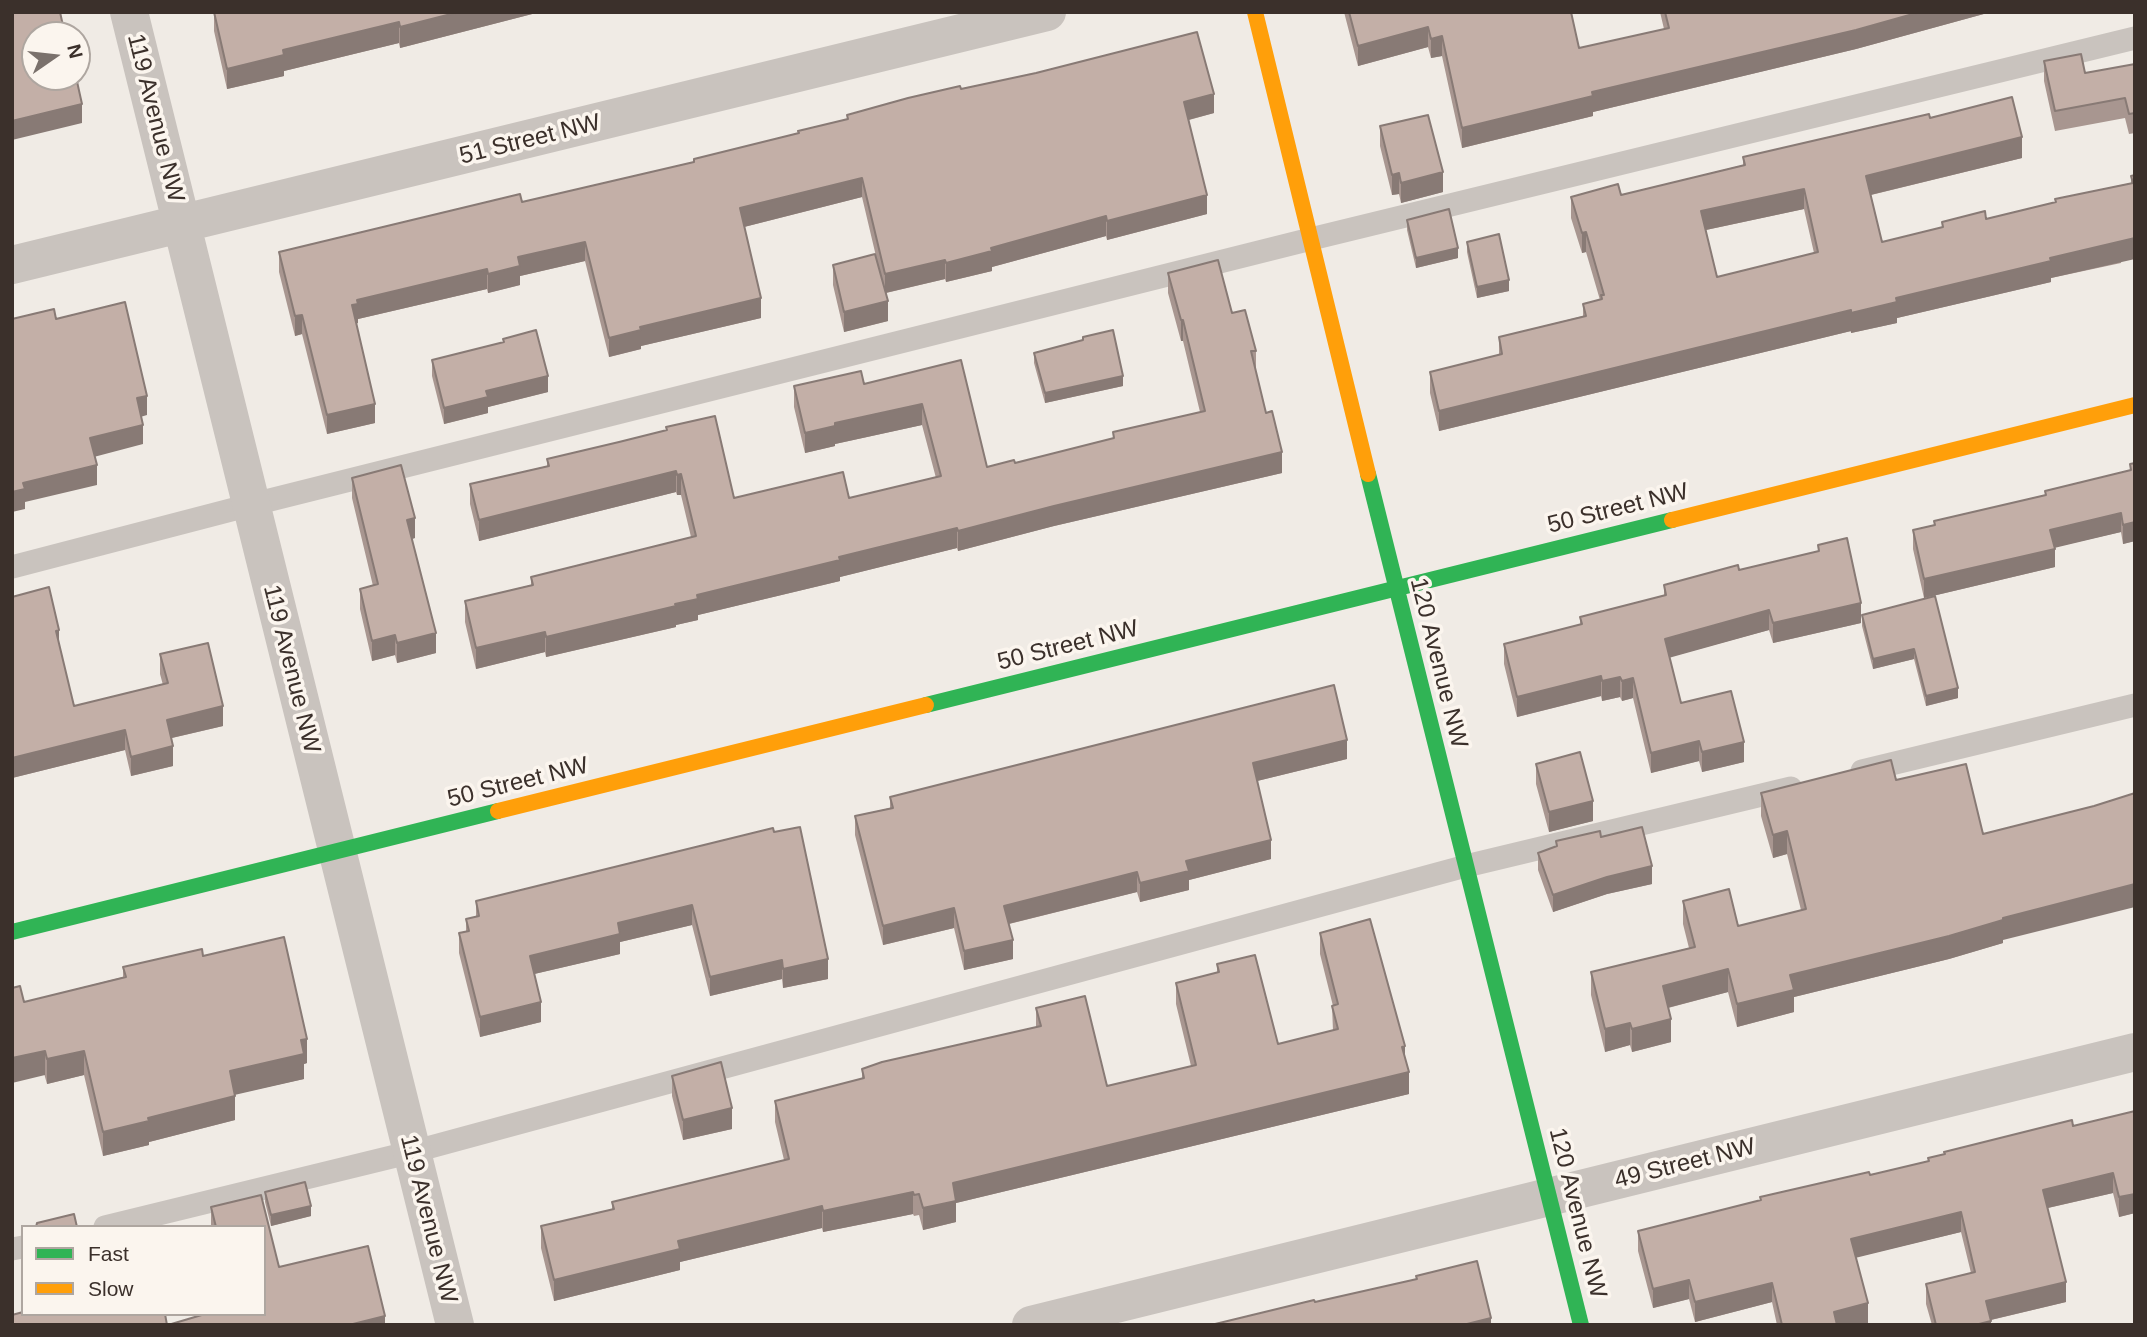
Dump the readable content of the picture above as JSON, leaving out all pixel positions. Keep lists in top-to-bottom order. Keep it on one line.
{"streets":{"main road":["50 Street NW","120 Avenue NW"],"street":["119 Avenue NW","51 Street NW","49 Street NW"]},"crossings":[["119 Avenue NW","51 Street NW"],["119 Avenue NW","50 Street NW"],["50 Street NW","120 Avenue NW"],["120 Avenue NW","49 Street NW"]],"legend":["Fast","Slow"],"north":"right"}
